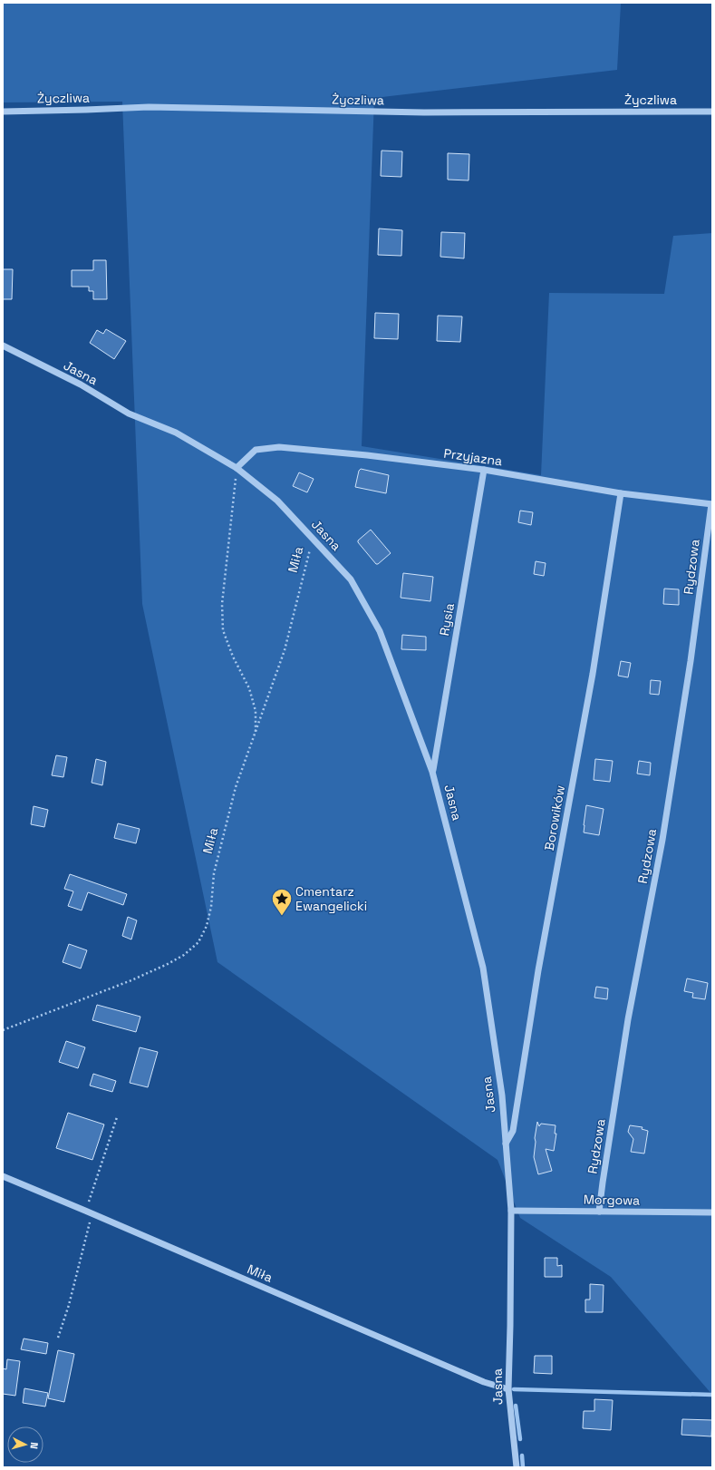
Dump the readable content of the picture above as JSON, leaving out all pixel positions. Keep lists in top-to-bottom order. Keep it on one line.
{"streets":{"street":["Życzliwa","Jasna","Przyjazna","Miła","Rydzowa","Rysia","Borowików","Morgowa"]},"crossings":[["Jasna","Przyjazna"],["Jasna","Miła"],["Jasna","Rysia"],["Jasna","Borowików"],["Jasna","Morgowa"],["Przyjazna","Rydzowa"],["Przyjazna","Rysia"],["Przyjazna","Borowików"],["Rydzowa","Morgowa"]],"places":{"place":["Cmentarz Ewangelicki"]},"north":"right"}
